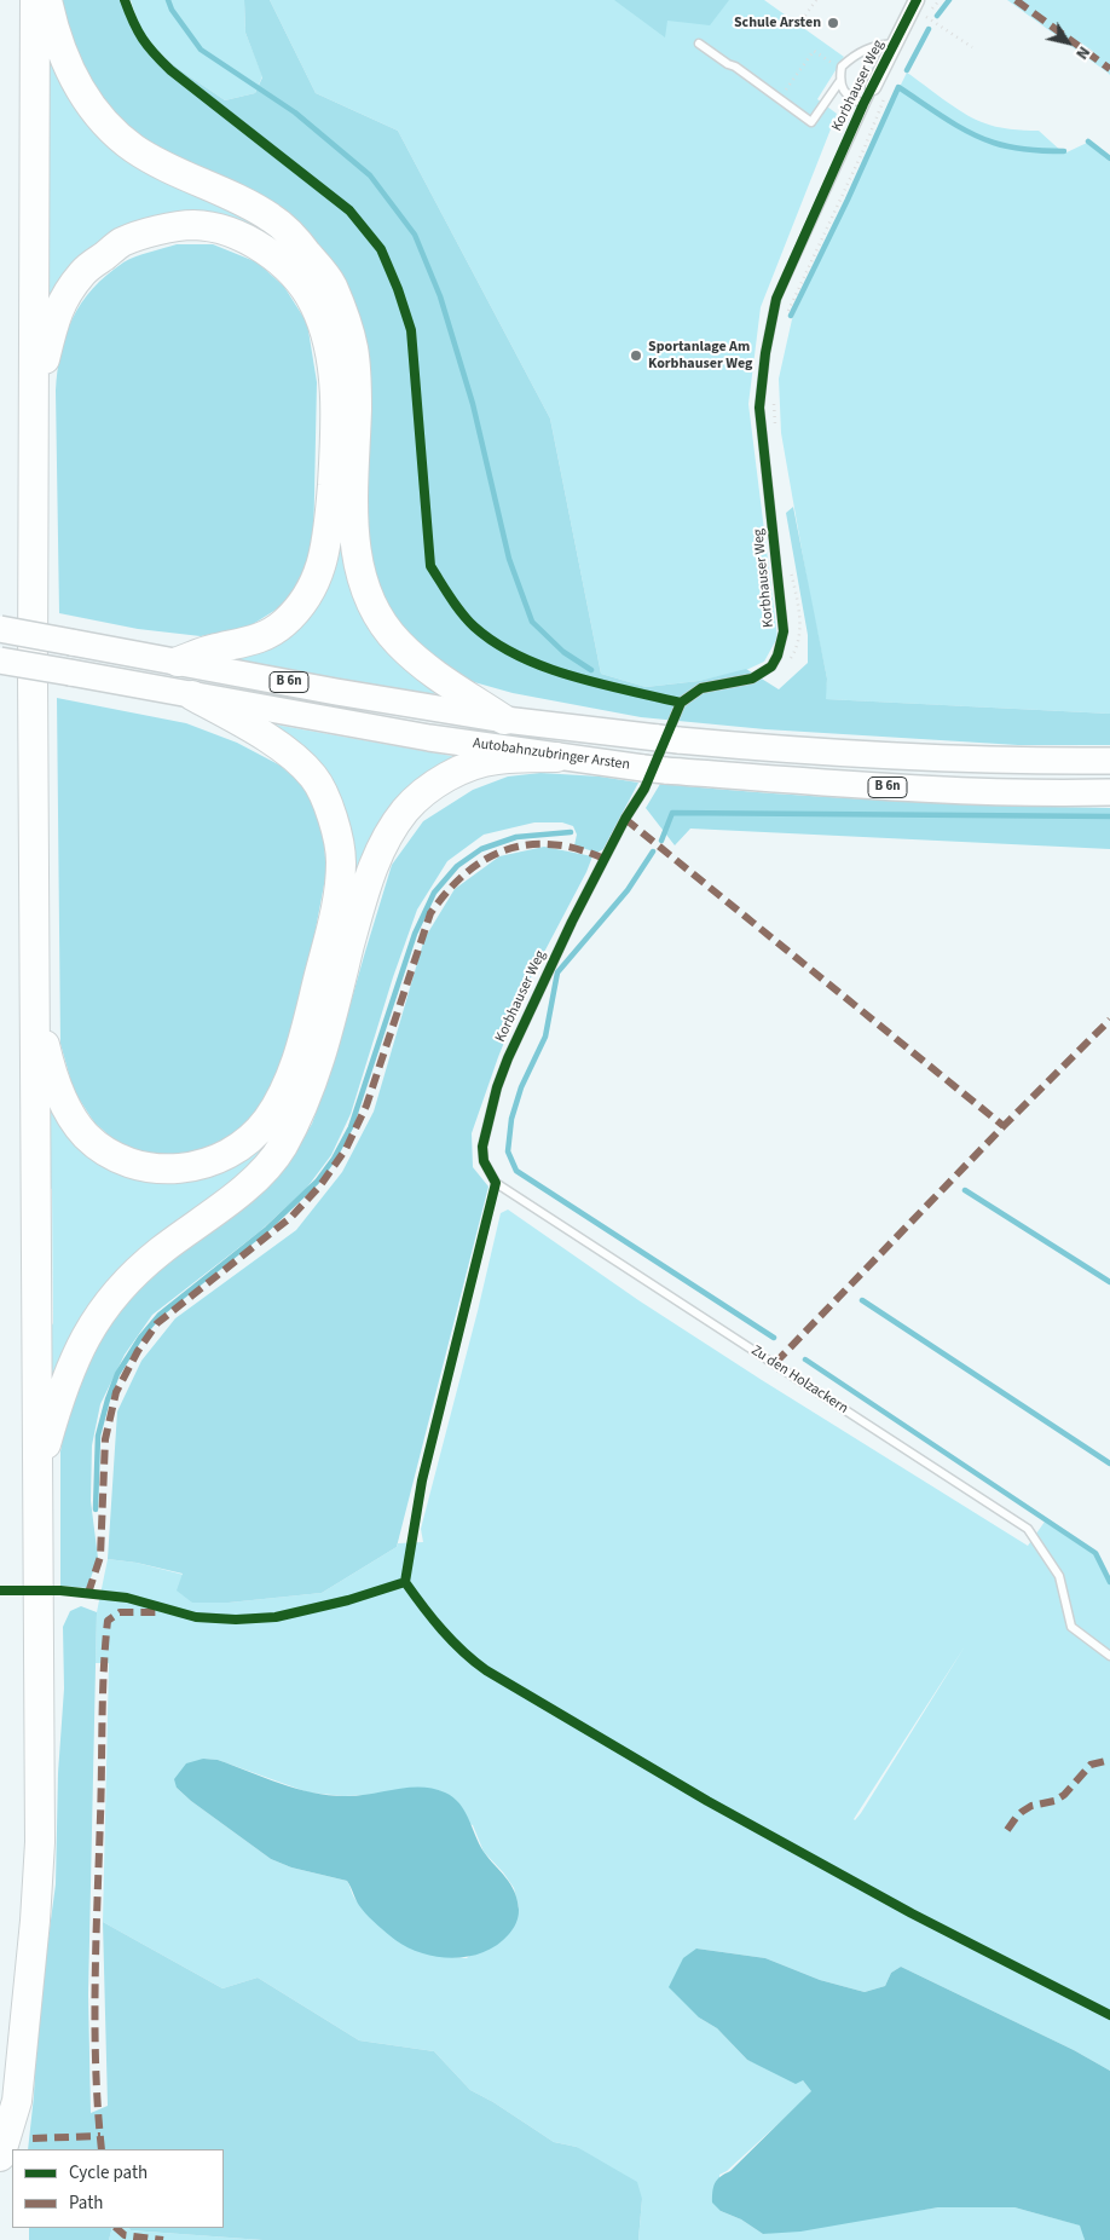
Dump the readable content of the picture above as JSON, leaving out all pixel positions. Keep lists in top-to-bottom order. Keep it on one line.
{"streets":{"highway":["B 6n","Autobahnzubringer Arsten"],"street":["Korbhauser Weg"],"lane":["Zu den Holzackern"]},"crossings":[["Korbhauser Weg","Zu den Holzackern"]],"places":["Schule Arsten","Sportanlage Am Korbhauser Weg"],"legend":["Cycle path","Path"],"north":"bottom right"}
